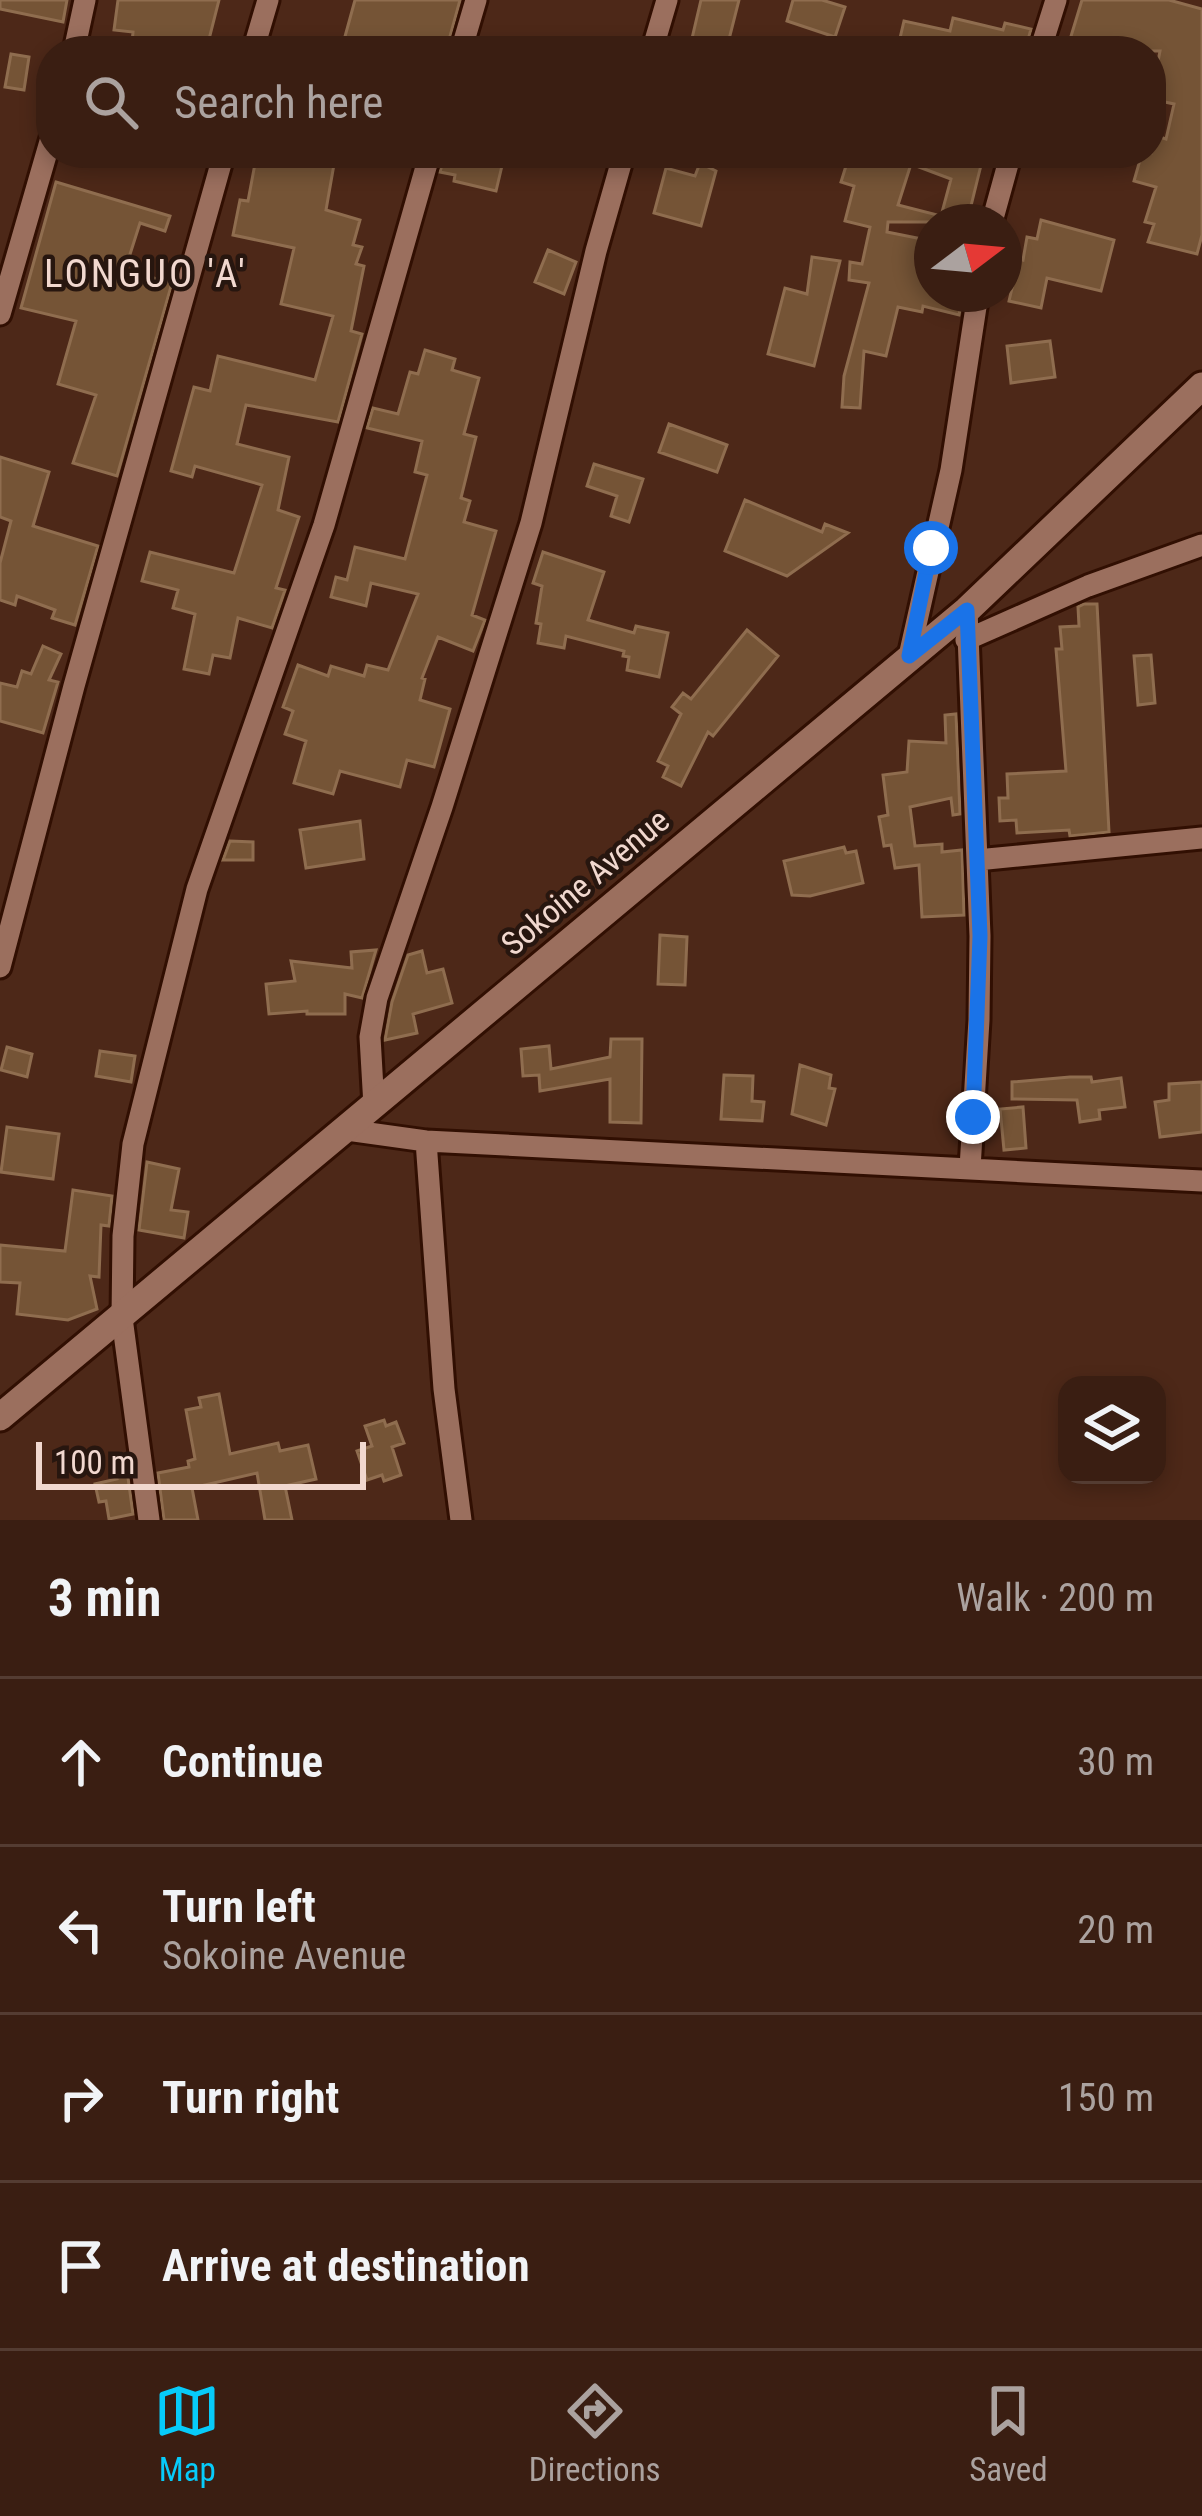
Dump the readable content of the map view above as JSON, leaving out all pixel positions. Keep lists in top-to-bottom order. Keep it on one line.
{"streets":{"street":["Sokoine Avenue"]},"districts":["LONGUO 'A'"],"scale_bar":"100 m","north":"right","page":{"search":"Search here","scale":"100 m","heading":["3 min","Walk · 200 m"],"list":[["Continue","30 m"],["Turn left","Sokoine Avenue","20 m"],["Turn right","150 m"],"Arrive at destination"],"nav":["Map","Directions","Saved"]}}
